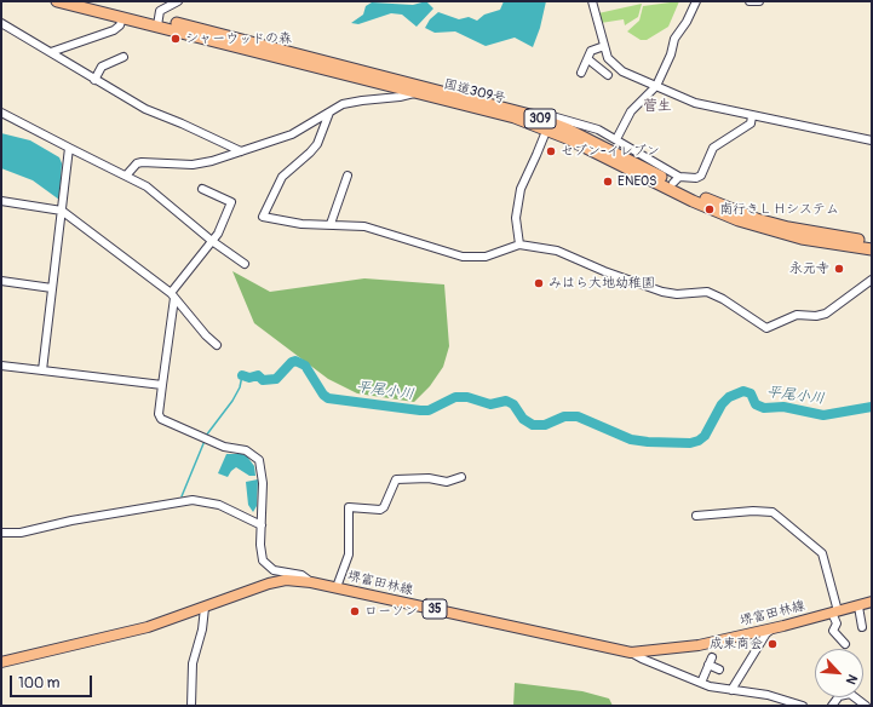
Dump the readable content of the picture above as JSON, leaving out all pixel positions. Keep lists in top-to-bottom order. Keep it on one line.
{"streets":{"highway":["国道309号","309"],"main road":["堺富田林線","35"]},"districts":["菅生"],"water":["平尾小川"],"places":["シャーウッドの森","セブン-イレブン","ENEOS","南行きＬＨシステム","永元寺","みはら大地幼稚園","ローソン","成東商会"],"scale_bar":"100 m","north":"bottom right"}
